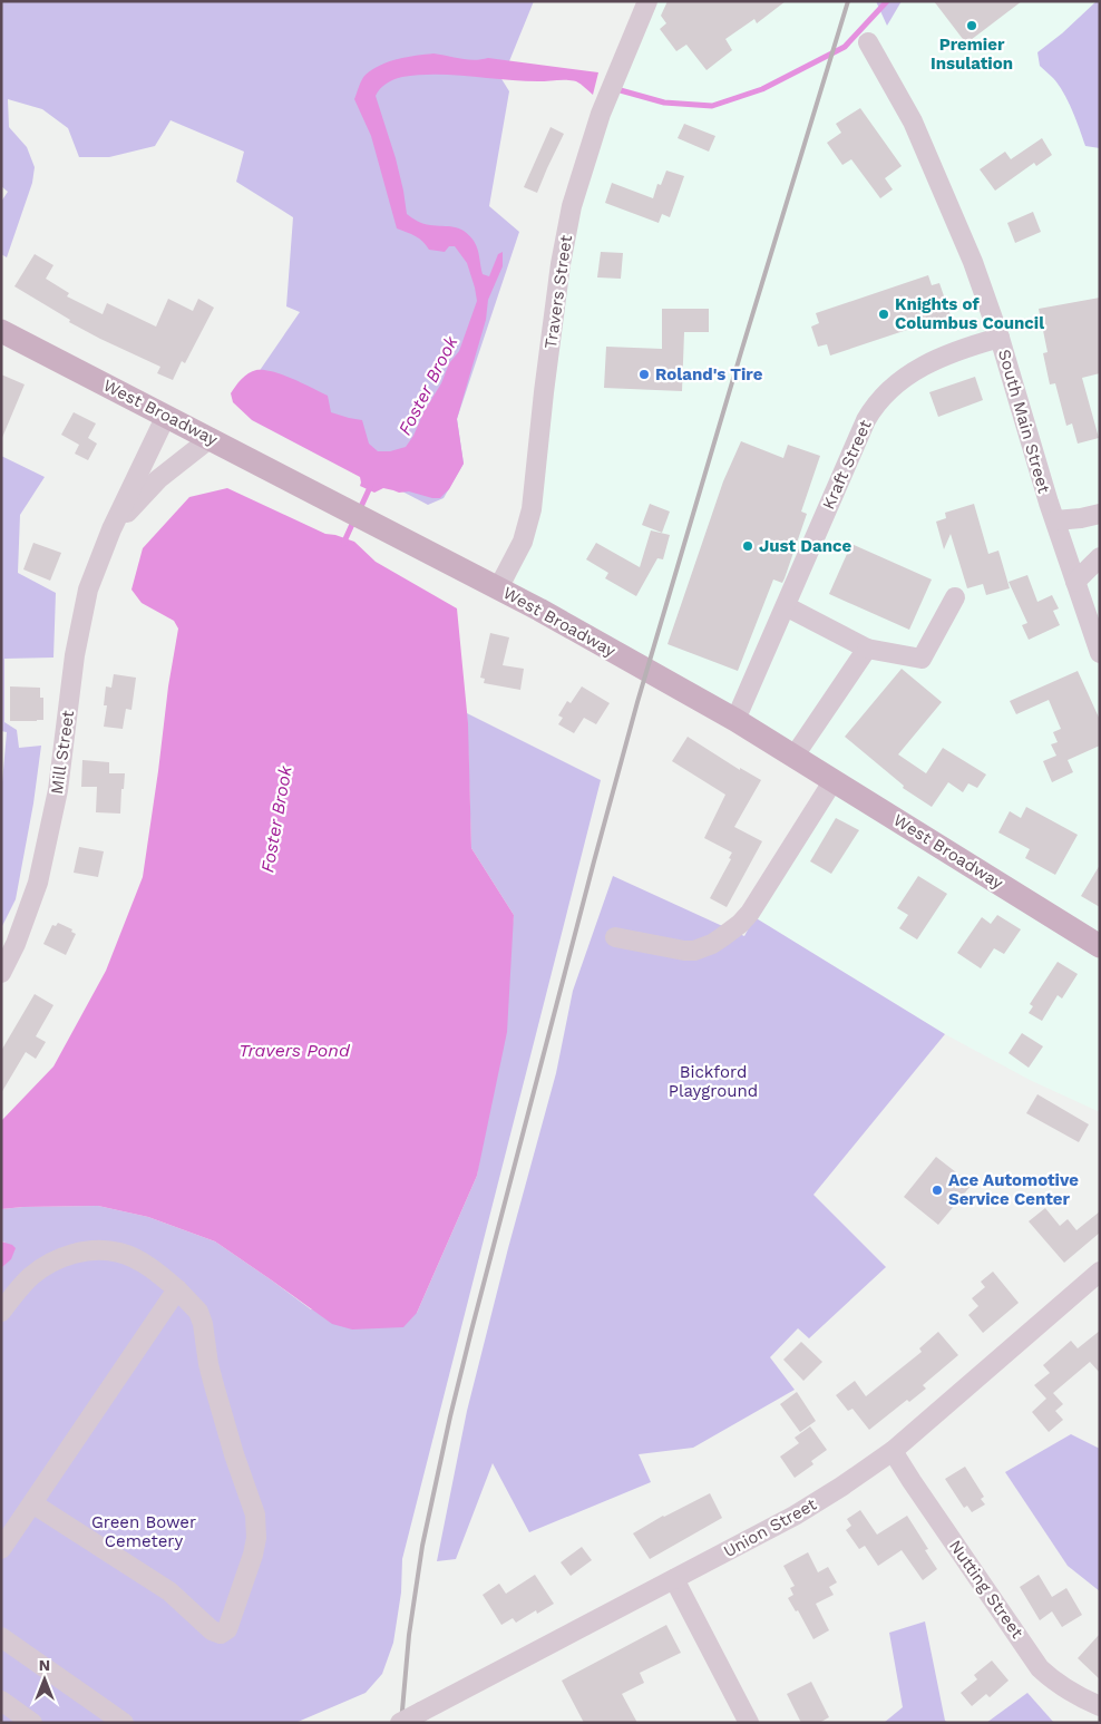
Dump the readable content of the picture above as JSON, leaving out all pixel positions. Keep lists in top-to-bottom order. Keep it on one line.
{"streets":{"main road":["West Broadway"],"street":["Travers Street","South Main Street","Kraft Street","Mill Street","Union Street","Nutting Street"]},"crossings":[["Travers Street","West Broadway"],["West Broadway","Kraft Street"],["West Broadway","Mill Street"],["South Main Street","Kraft Street"],["Union Street","Nutting Street"]],"water":["Foster Brook","Travers Pond"],"parks":["Bickford Playground","Green Bower Cemetery"],"places":["Premier Insulation","Knights of Columbus Council","Roland's Tire","Just Dance","Ace Automotive Service Center"],"north":"top"}
